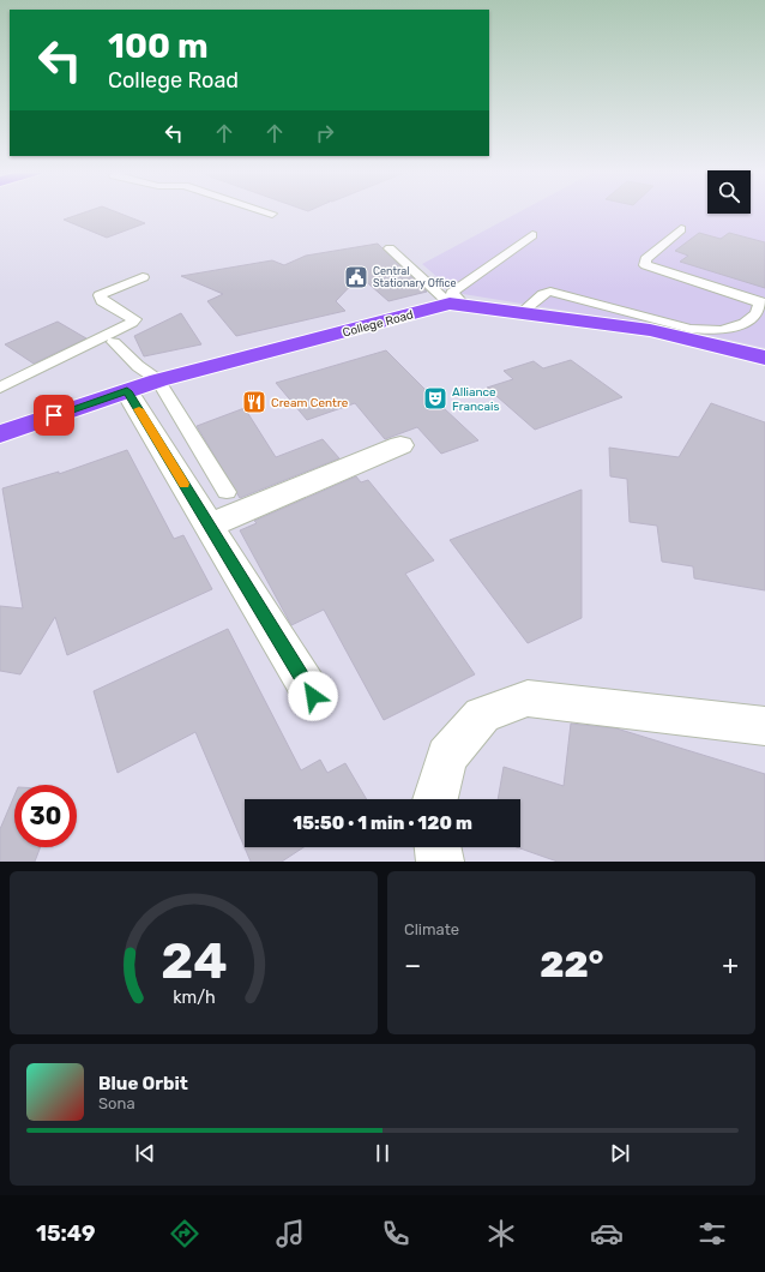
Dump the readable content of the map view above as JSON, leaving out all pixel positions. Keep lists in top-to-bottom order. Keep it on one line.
{"streets":{"main road":["College Road"]},"places":{"public building":["Central Stationary Office"],"theatre":["Alliance Francais"],"restaurant":["Cream Centre"]},"page":{"turn":["100 m","College Road"],"limit":"30","trip":"15:50 · 1 min · 120 m","tile":"Climate","heat":["−","22°","+"],"song":["Blue Orbit","Sona"],"tabs":"15:49","gauge":["24","km/h"]}}
